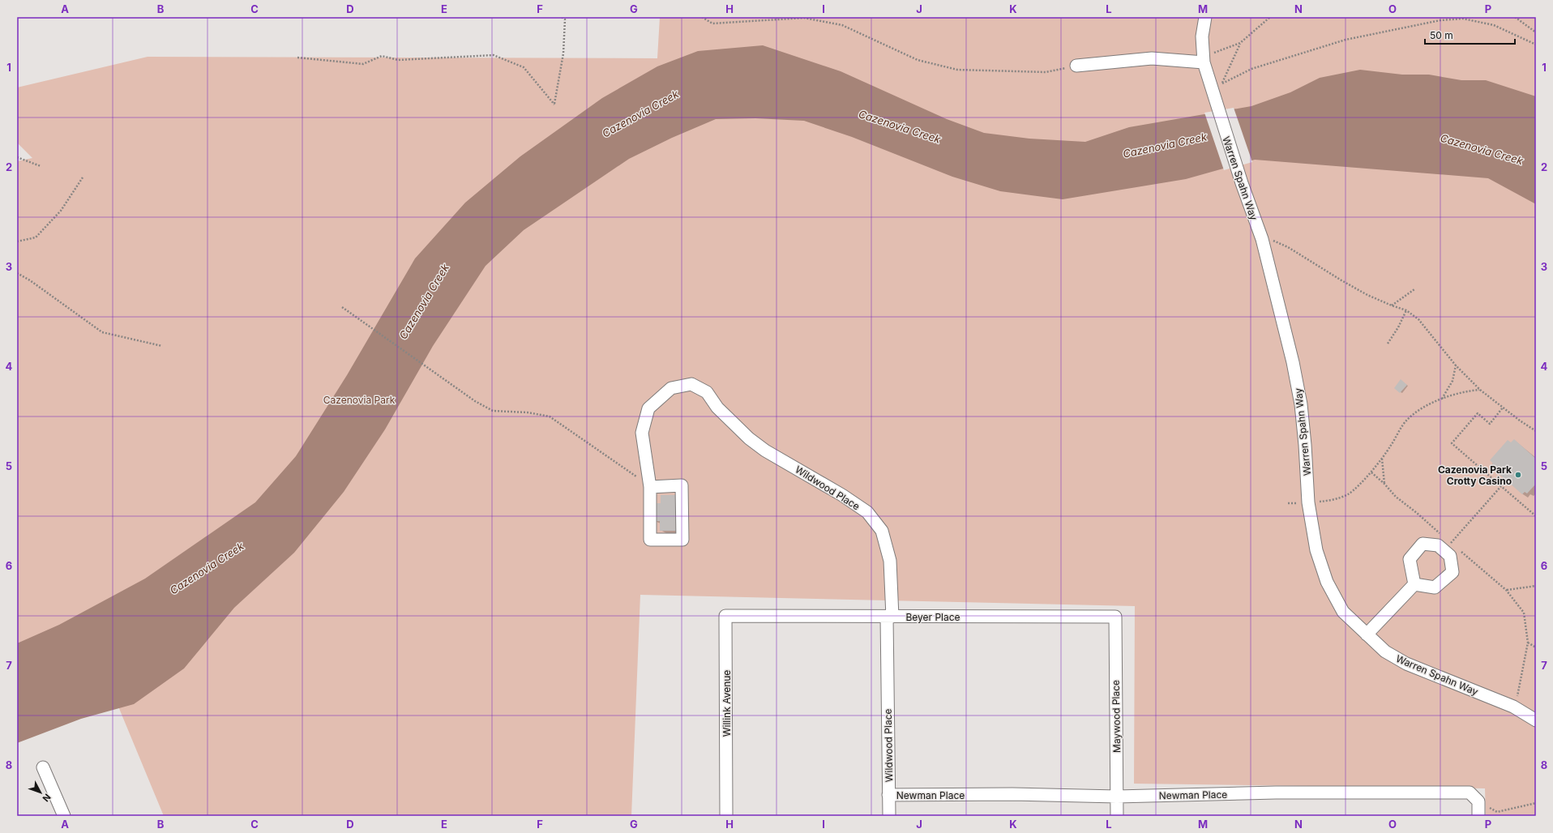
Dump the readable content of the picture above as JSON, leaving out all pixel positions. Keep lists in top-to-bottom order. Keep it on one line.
{"streets":{"street":["Warren Spahn Way","Wildwood Place","Beyer Place","Willink Avenue","Maywood Place","Newman Place"]},"crossings":[["Wildwood Place","Beyer Place"],["Wildwood Place","Newman Place"],["Beyer Place","Willink Avenue"],["Beyer Place","Maywood Place"],["Maywood Place","Newman Place"]],"water":["Cazenovia Creek"],"parks":["Cazenovia Park"],"places":["Cazenovia Park Crotty Casino"],"scale_bar":"50 m","north":"bottom right","grid":{"columns":["A","B","C","D","E","F","G","H","I","J","K","L","M","N","O","P"],"rows":["1","2","3","4","5","6","7","8"]}}
